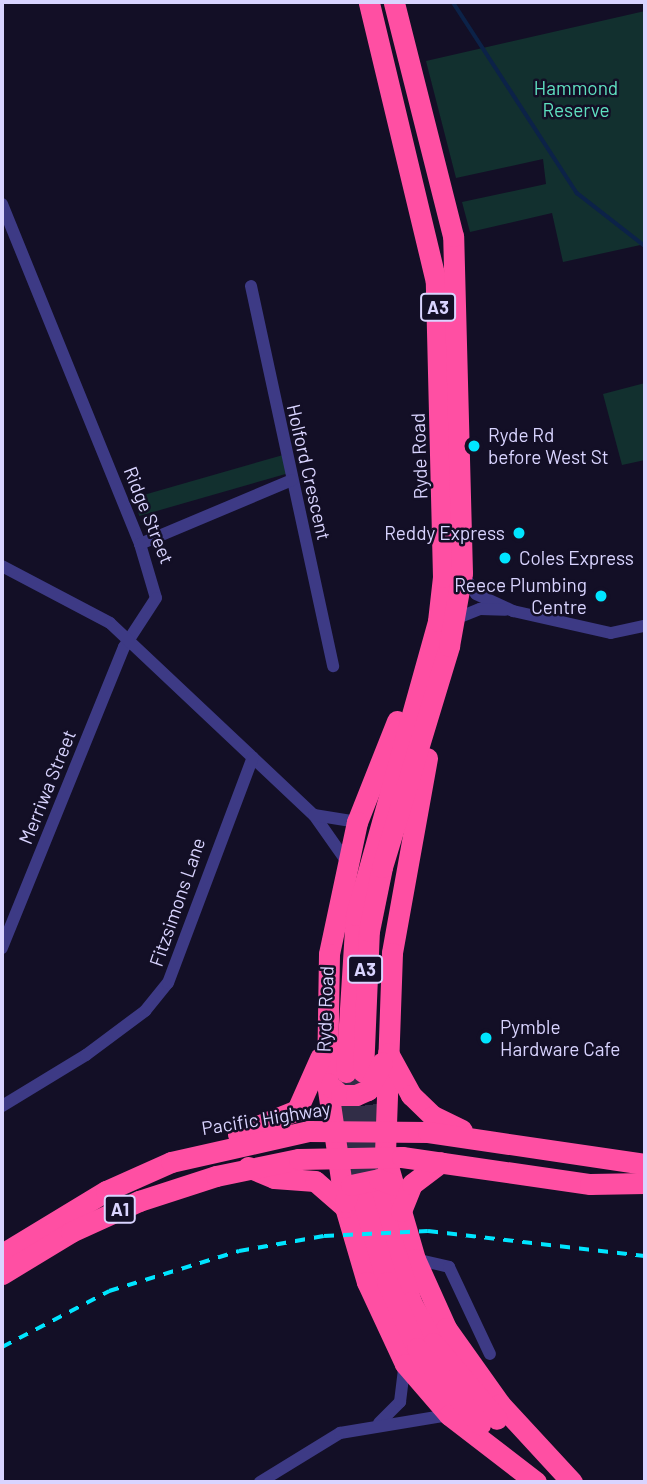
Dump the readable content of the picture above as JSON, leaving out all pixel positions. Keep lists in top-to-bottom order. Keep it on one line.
{"streets":{"highway":["A3","Ryde Road","Pacific Highway","A1"],"street":["Holford Crescent","Ridge Street","Merriwa Street","Fitzsimons Lane"]},"crossings":[["Ridge Street","Merriwa Street"]],"parks":["Hammond Reserve"],"places":["Ryde Rd before West St","Reddy Express","Coles Express","Reece Plumbing Centre","Pymble Hardware Cafe"]}
